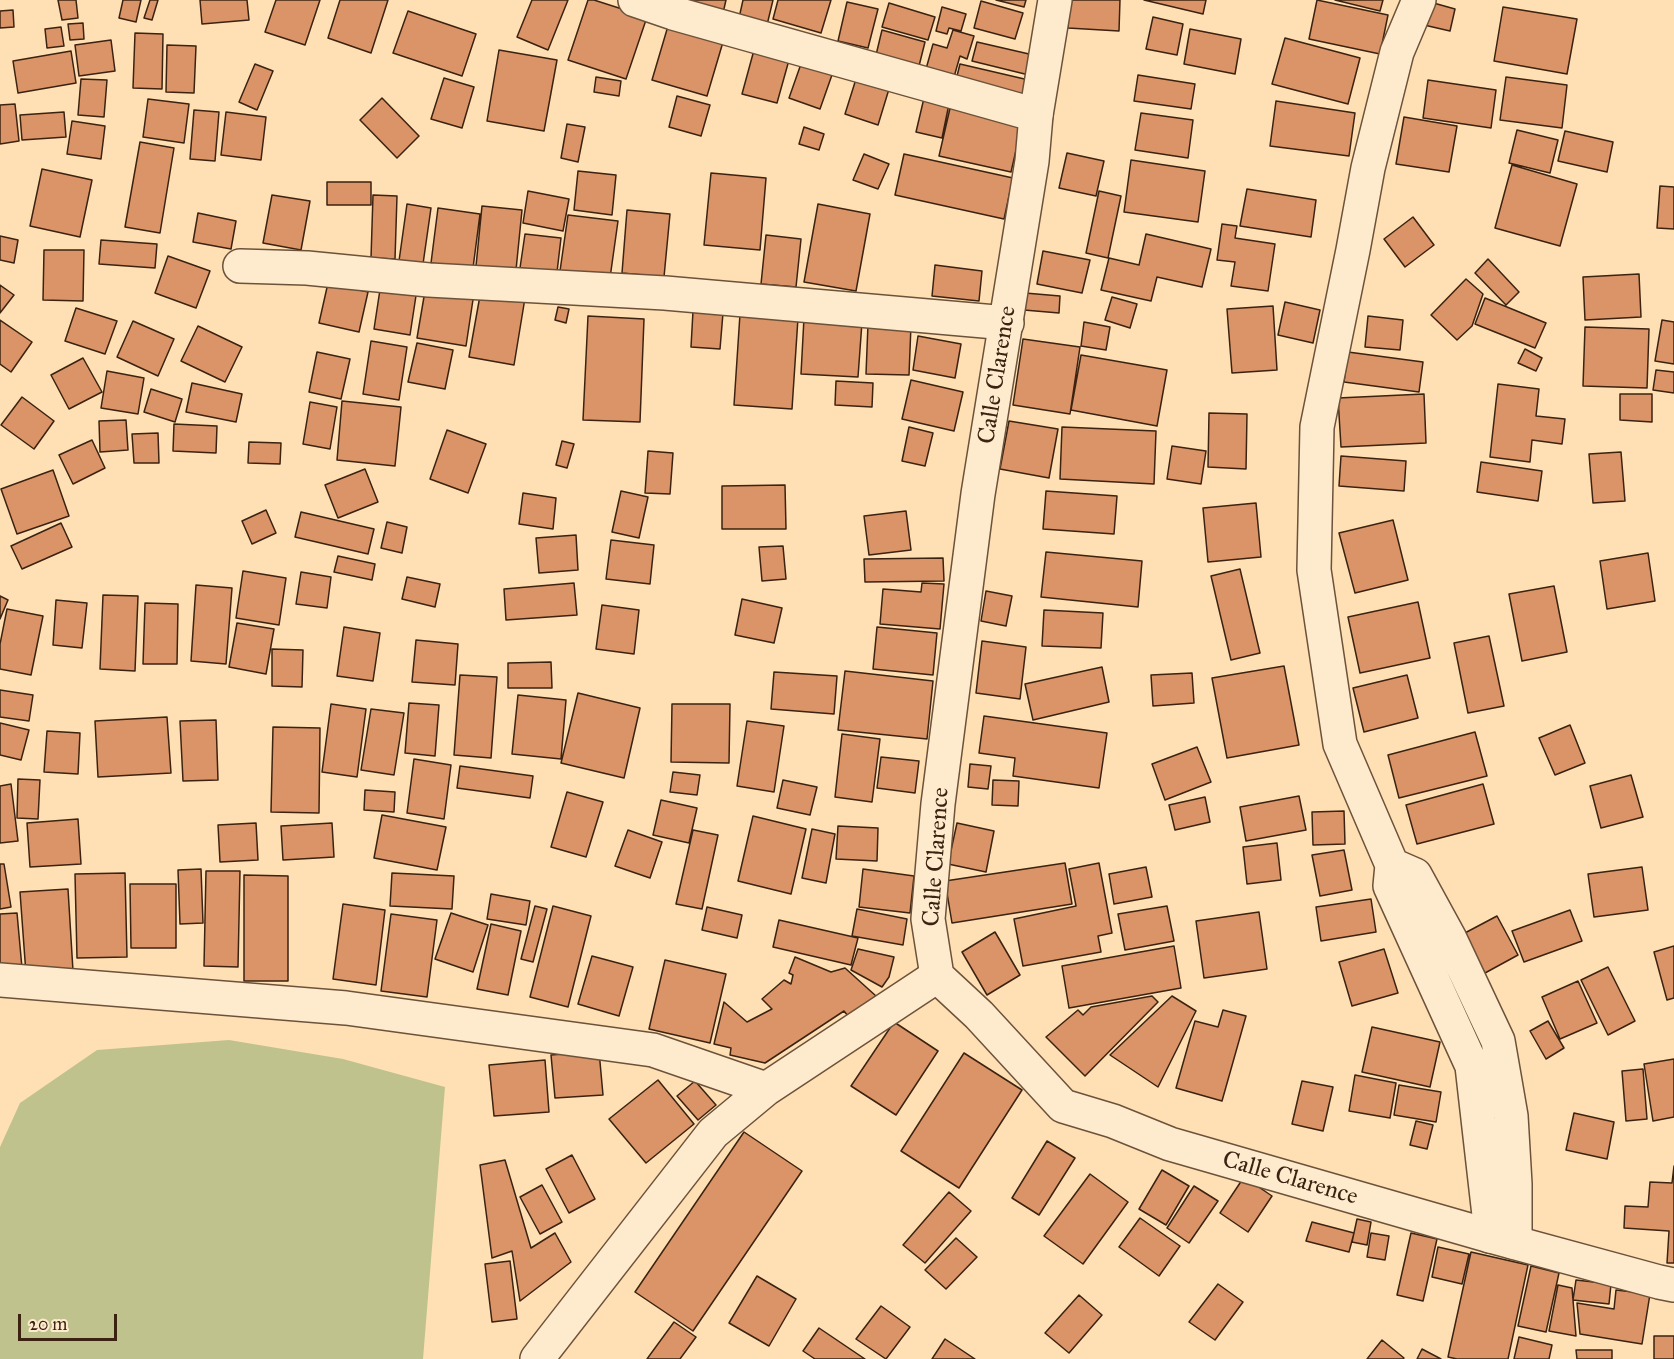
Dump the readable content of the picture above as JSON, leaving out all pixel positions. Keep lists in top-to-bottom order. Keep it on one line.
{"streets":{"street":["Calle Clarence"]},"scale_bar":"20 m"}
